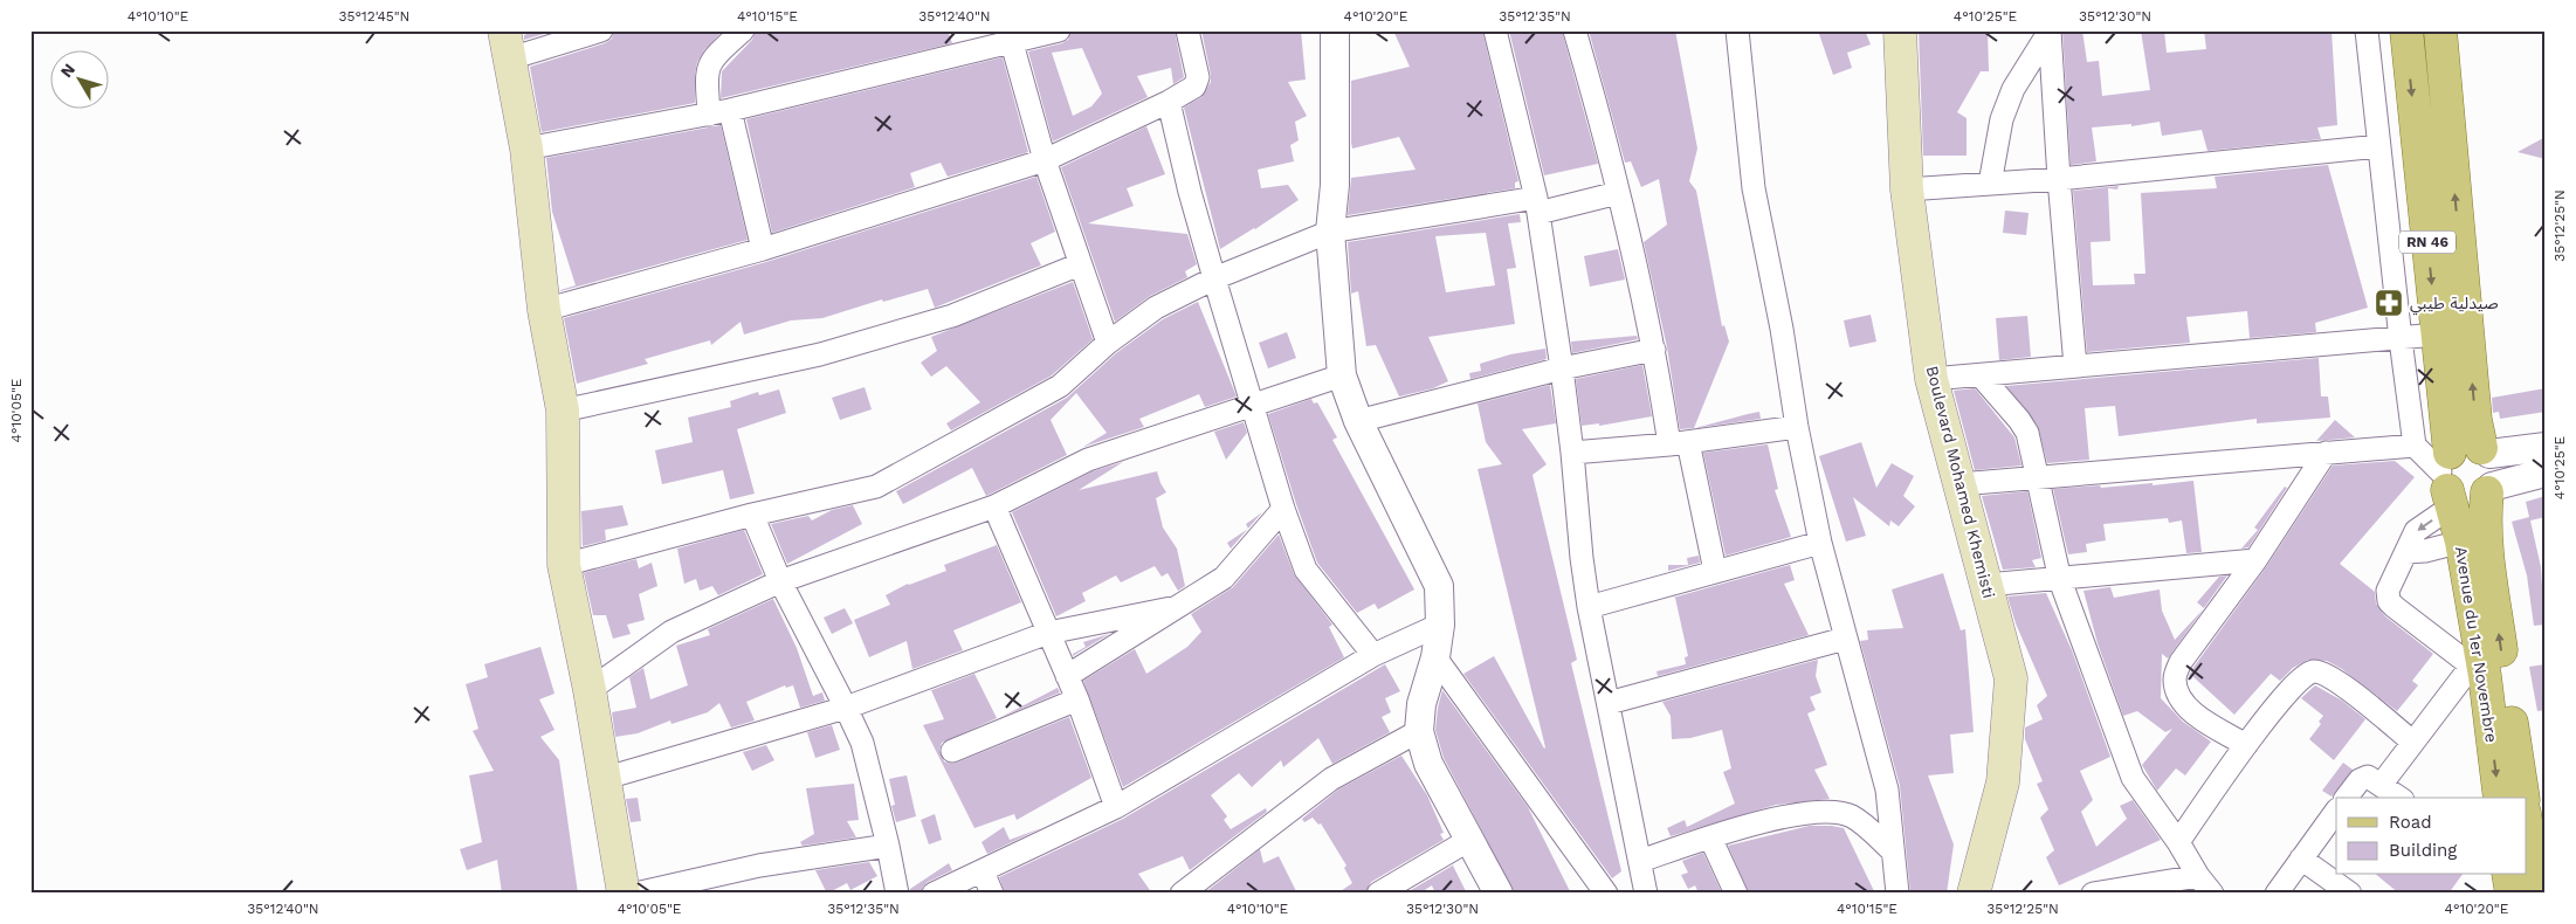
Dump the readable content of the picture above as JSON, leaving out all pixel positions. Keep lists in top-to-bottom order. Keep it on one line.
{"streets":{"main road":["RN 46","Boulevard Mohamed Khemisti","Avenue du 1er Novembre"]},"crossings":[["RN 46","Avenue du 1er Novembre"]],"places":{"pharmacy":["صيدلية طيبي"]},"legend":["Road","Building"],"north":"top left","coordinates":["4°10'10\"E","35°12'45\"N","4°10'15\"E","35°12'40\"N","4°10'20\"E","35°12'35\"N","4°10'25\"E","35°12'30\"N","35°12'25\"N","4°10'05\"E"]}
